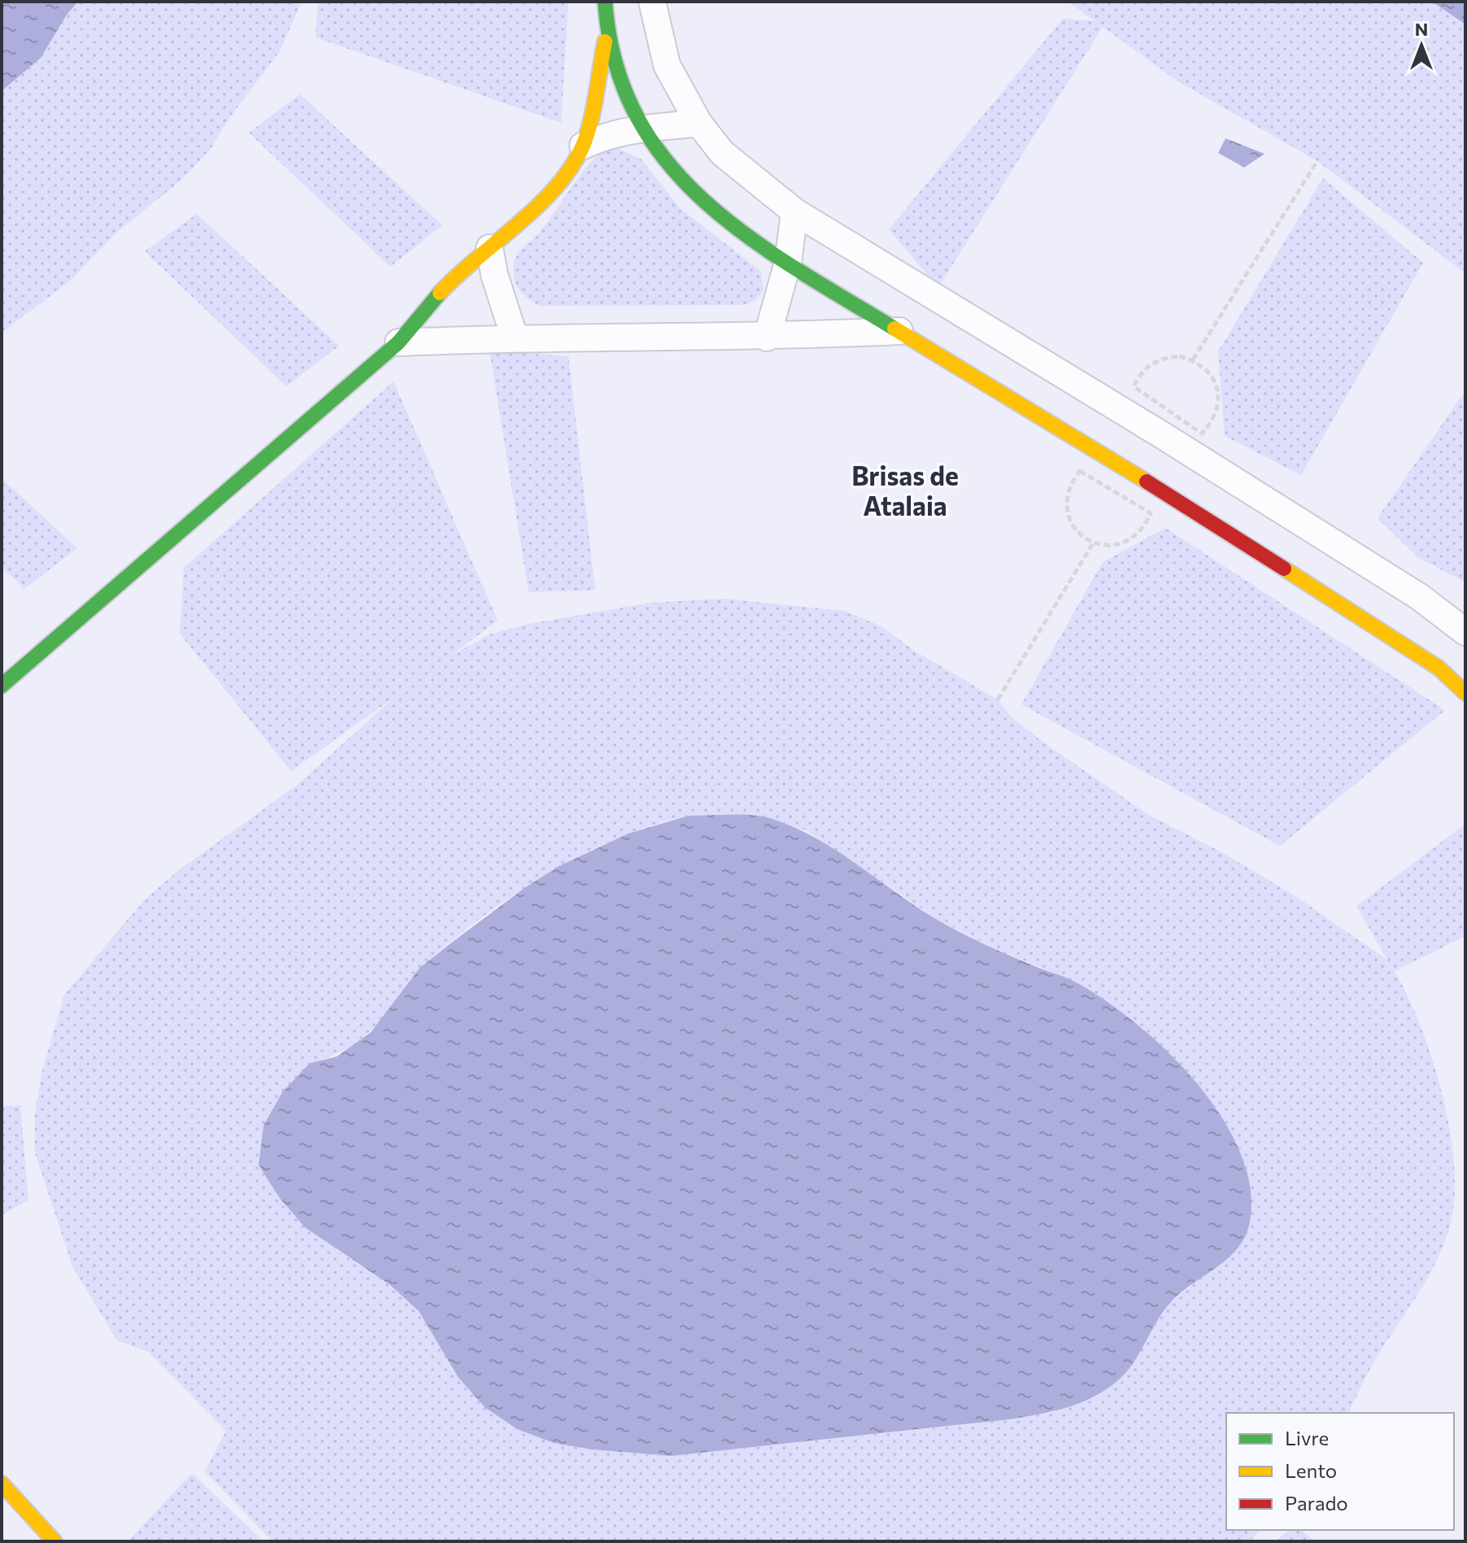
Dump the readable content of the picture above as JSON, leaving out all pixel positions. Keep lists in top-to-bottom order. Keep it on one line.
{"districts":["Brisas de Atalaia"],"legend":["Livre","Lento","Parado"],"north":"top"}
